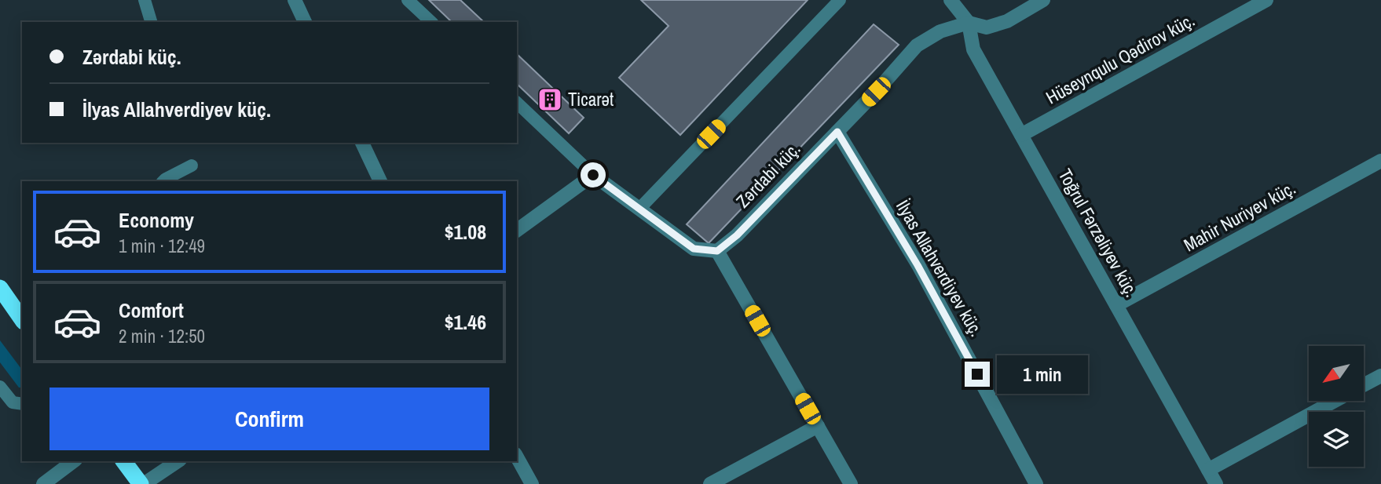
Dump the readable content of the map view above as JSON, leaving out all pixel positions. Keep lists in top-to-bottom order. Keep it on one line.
{"streets":{"street":["Hüseynqulu Qədirov küç.","Zərdabi küç.","Mahir Nuriyev küç.","Toğrul Fərzəliyev küç.","İlyas Allahverdiyev küç."]},"crossings":[["Hüseynqulu Qədirov küç.","Toğrul Fərzəliyev küç."],["Zərdabi küç.","Toğrul Fərzəliyev küç."],["Zərdabi küç.","İlyas Allahverdiyev küç."],["Mahir Nuriyev küç.","Toğrul Fərzəliyev küç."]],"places":{"building":["Ticarət"]},"north":"bottom left","page":{"banner":["Zərdabi küç.","İlyas Allahverdiyev küç."],"list":[{"name":"Economy","note":"1 min · 12:49","value":"$1.08"},{"name":"Comfort","note":"2 min · 12:50","value":"$1.46"}],"bubble":"1 min","buttons":"Confirm"}}
